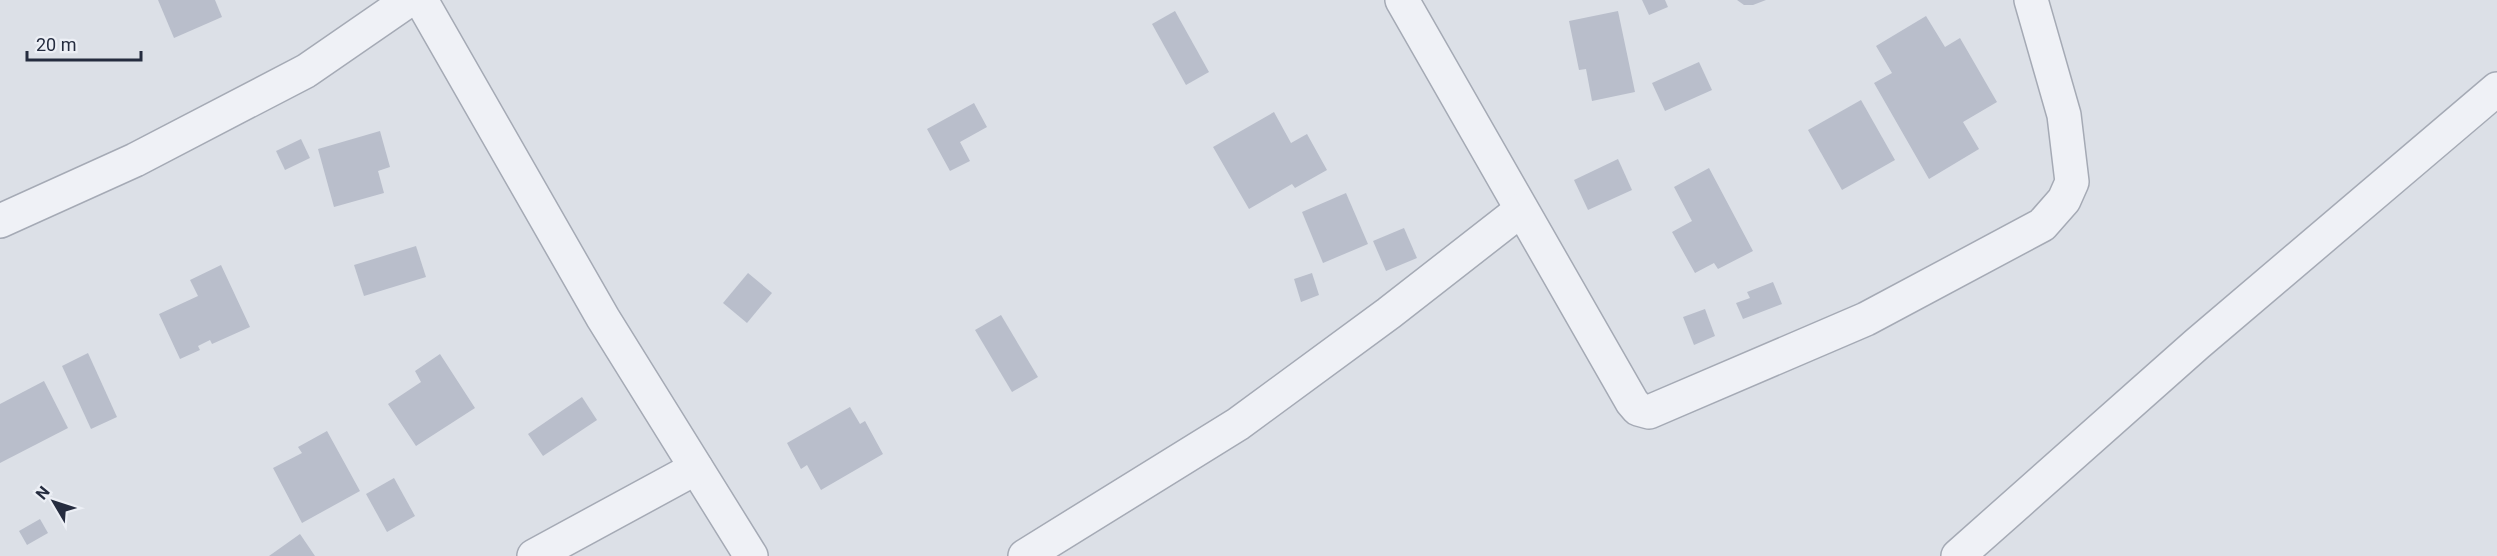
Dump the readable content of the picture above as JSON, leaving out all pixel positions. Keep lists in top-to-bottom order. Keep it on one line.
{"scale_bar":"20 m","north":"top left"}
